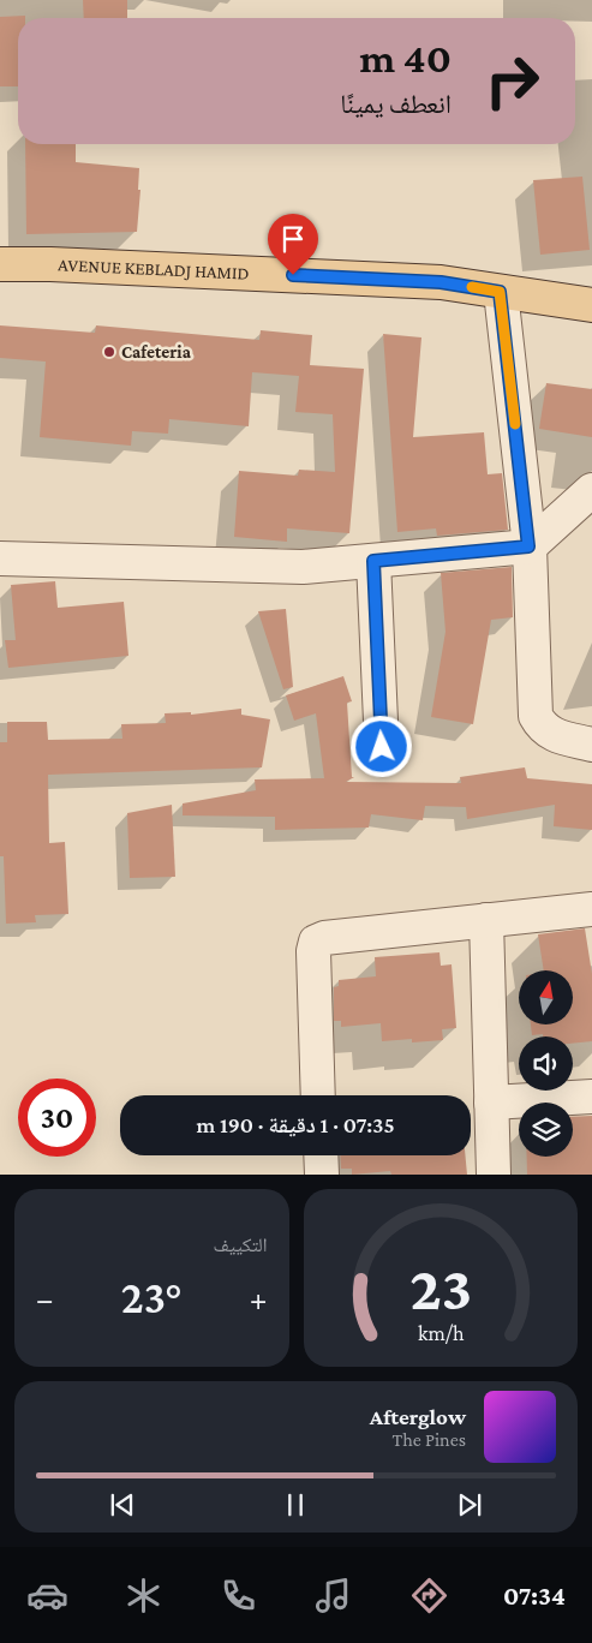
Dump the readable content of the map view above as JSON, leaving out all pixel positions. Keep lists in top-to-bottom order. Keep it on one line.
{"streets":{"main road":["AVENUE KEBLADJ HAMID"]},"places":["Cafeteria"],"north":"top","page":{"turn":["40 m","انعطف يمينًا"],"limit":"30","trip":"07:35 · 1 دقيقة · 190 m","tile":"التكييف","heat":["−","23°","+"],"song":["Afterglow","The Pines"],"tabs":"07:34","gauge":["23","km/h"]}}
